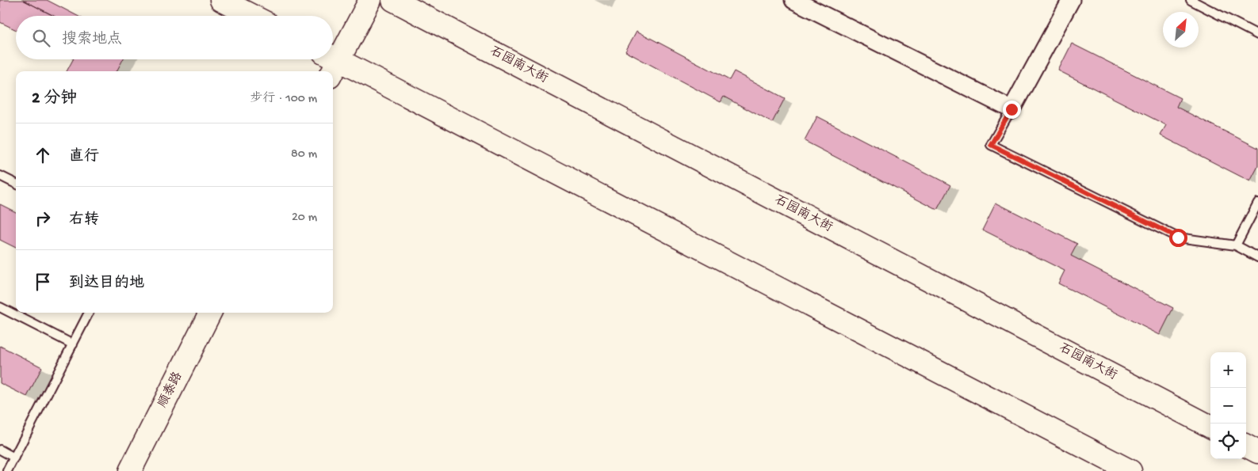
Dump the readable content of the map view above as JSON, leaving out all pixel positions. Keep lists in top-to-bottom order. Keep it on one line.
{"streets":{"main road":["石园南大街","顺泰路"]},"north":"top right","page":{"search":"搜索地点","heading":["2 分钟","步行 · 100 m"],"list":[["直行","80 m"],["右转","20 m"],"到达目的地"],"map_buttons":["+","−"]}}
